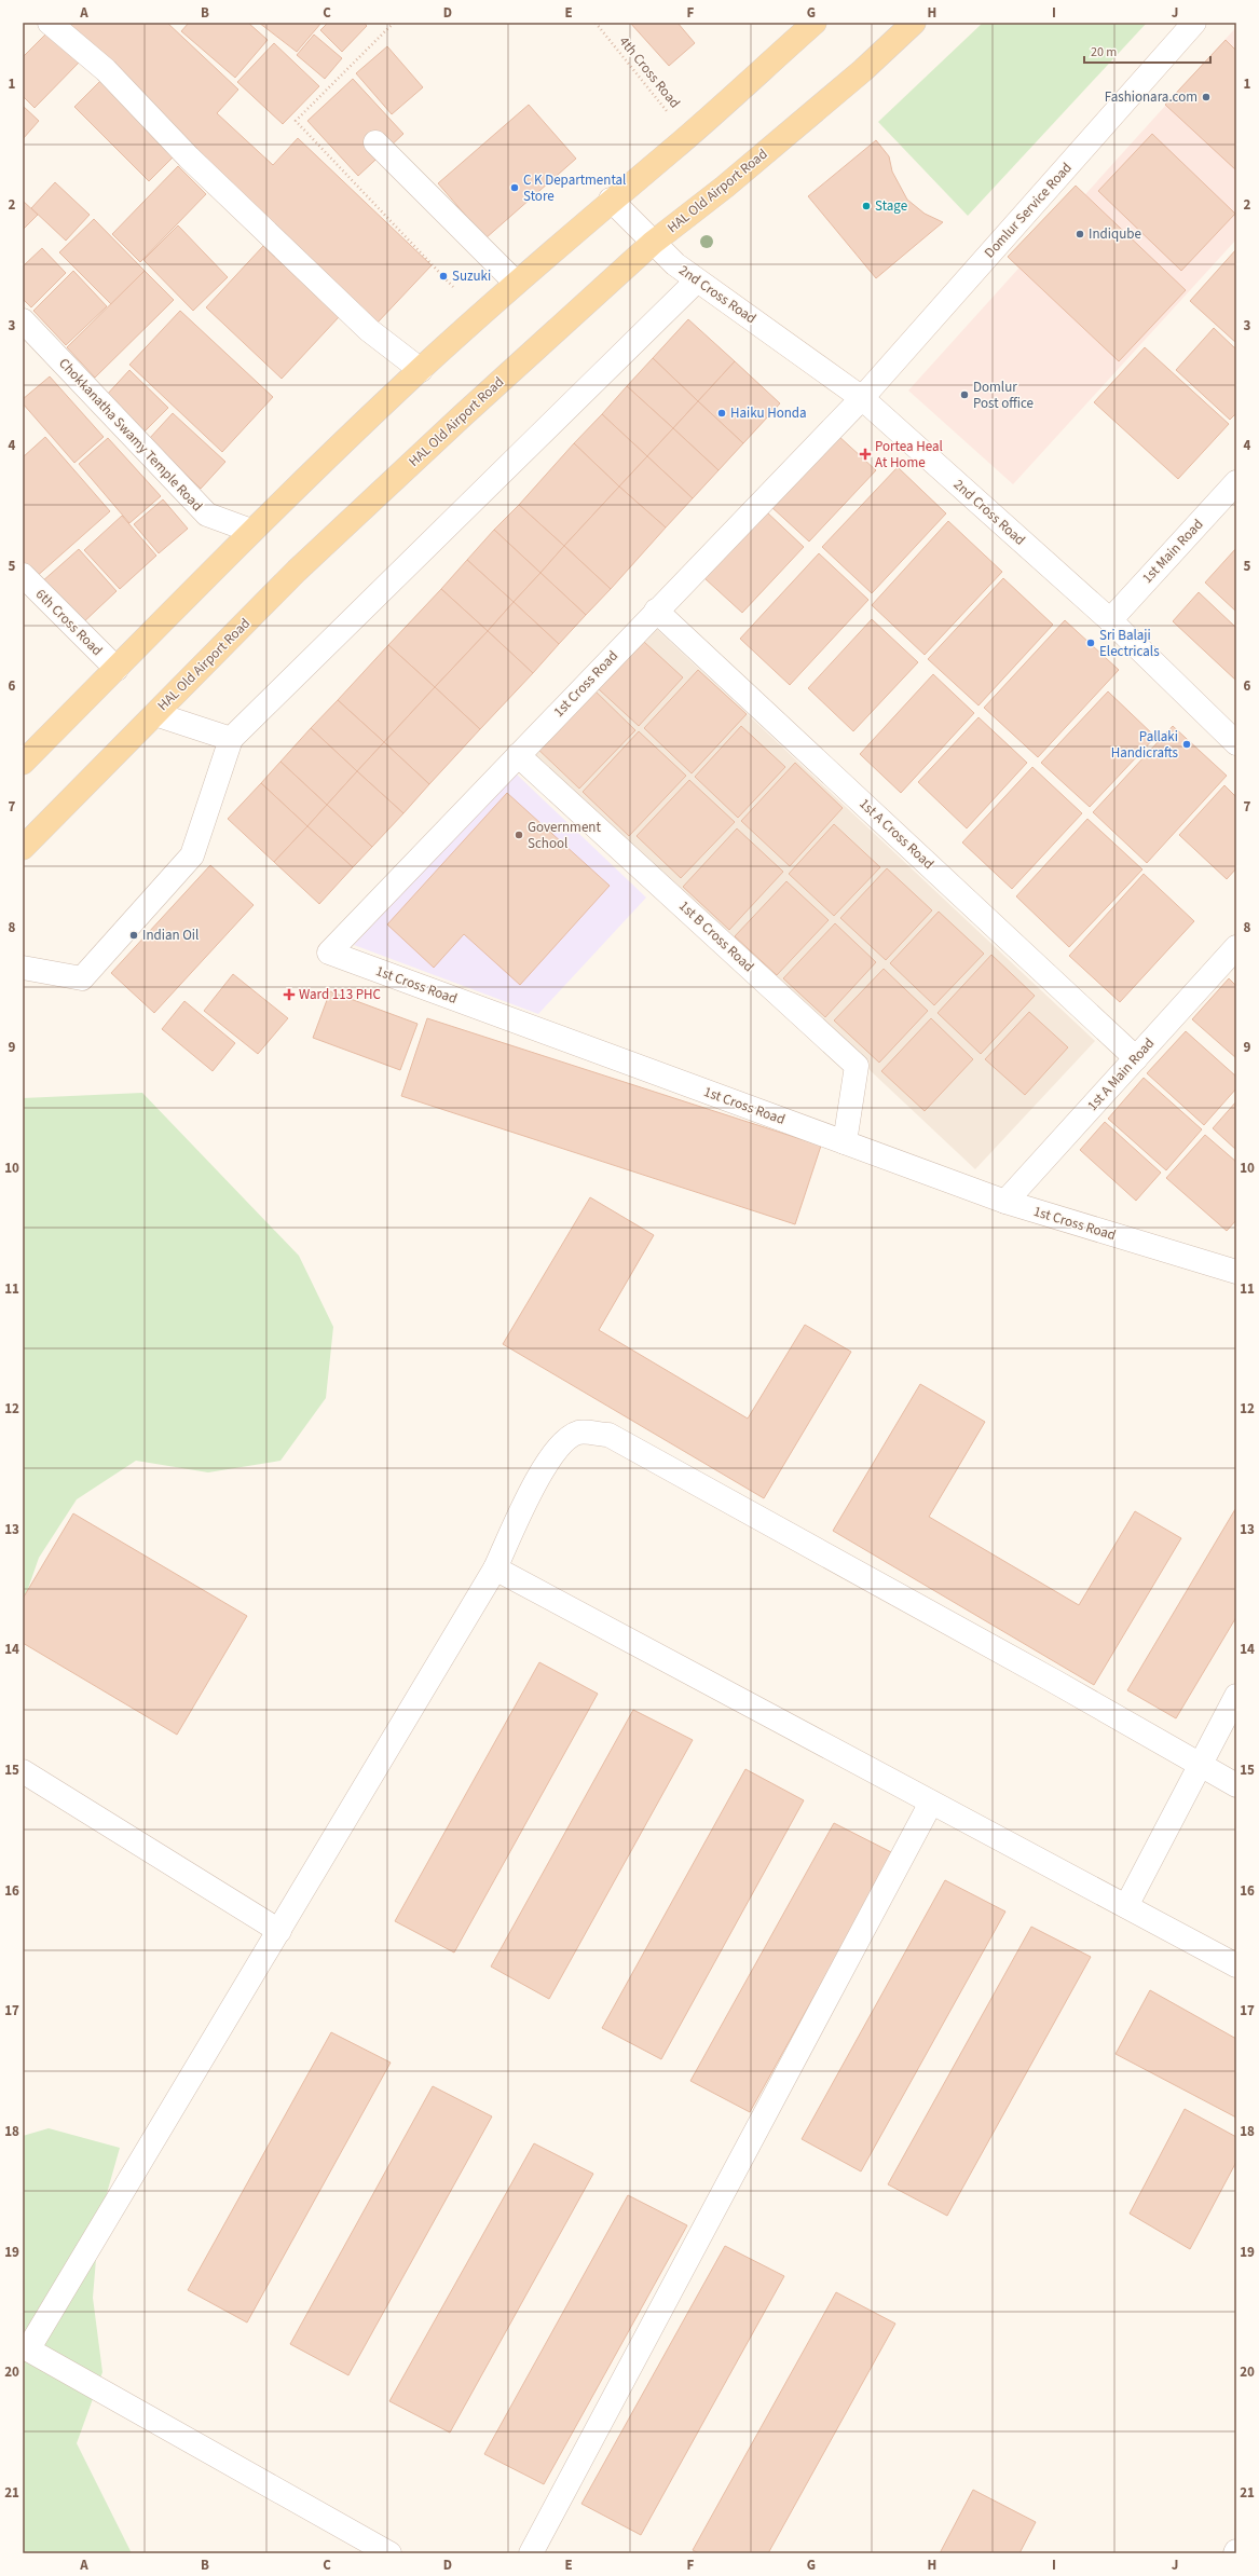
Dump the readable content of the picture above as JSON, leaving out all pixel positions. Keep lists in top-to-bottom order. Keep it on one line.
{"streets":{"main road":["HAL Old Airport Road"],"street":["Domlur Service Road","2nd Cross Road","Chokkanatha Swamy Temple Road","1st Main Road","6th Cross Road","1st Cross Road","1st A Cross Road","1st B Cross Road","1st A Main Road"],"path":["4th Cross Road"]},"crossings":[["HAL Old Airport Road","2nd Cross Road"],["Domlur Service Road","2nd Cross Road"],["Domlur Service Road","1st Cross Road"],["2nd Cross Road","1st Main Road"],["2nd Cross Road","1st Cross Road"],["1st Cross Road","1st A Cross Road"],["1st Cross Road","1st B Cross Road"],["1st Cross Road","1st A Main Road"],["1st A Cross Road","1st A Main Road"]],"places":{"other":["Fashionara.com","C K Departmental Store","Stage","Indiqube","Suzuki","Domlur Post office","Haiku Honda","Sri Balaji Electricals","Pallaki Handicrafts","Government School","Indian Oil"],"health":["Portea Heal At Home","Ward 113 PHC"]},"scale_bar":"20 m","grid":{"columns":["A","B","C","D","E","F","G","H","I","J"],"rows":["1","2","3","4","5","6","7","8","9","10","11","12","13","14","15","16","17","18","19","20","21"]}}
